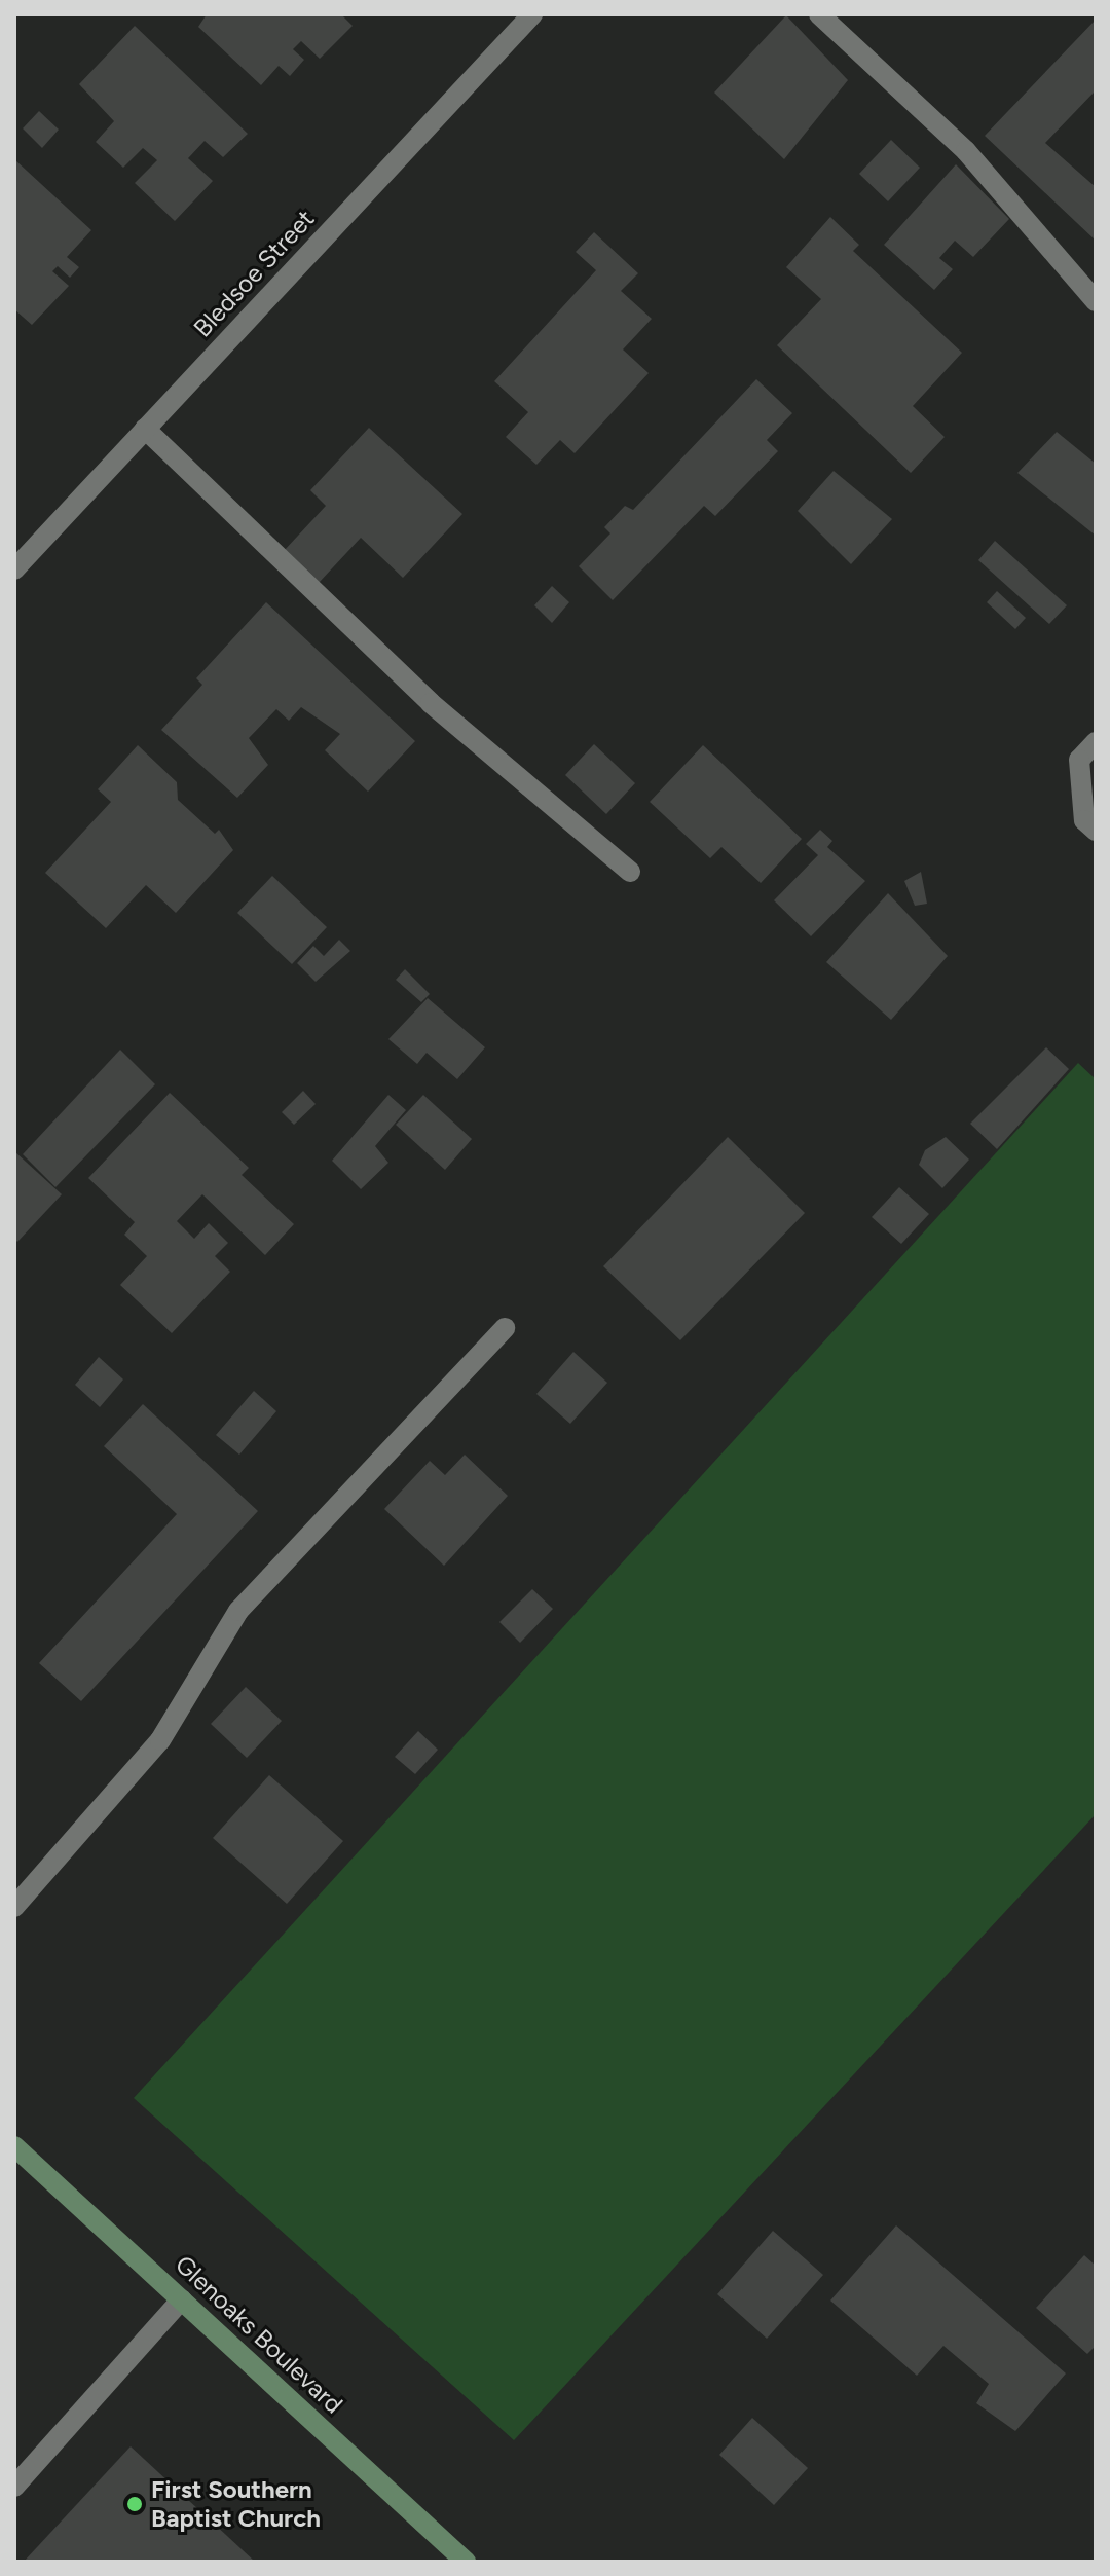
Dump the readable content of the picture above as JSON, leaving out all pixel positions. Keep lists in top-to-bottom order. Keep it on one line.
{"streets":{"main road":["Glenoaks Boulevard"],"street":["Bledsoe Street"]},"places":["First Southern Baptist Church"]}
